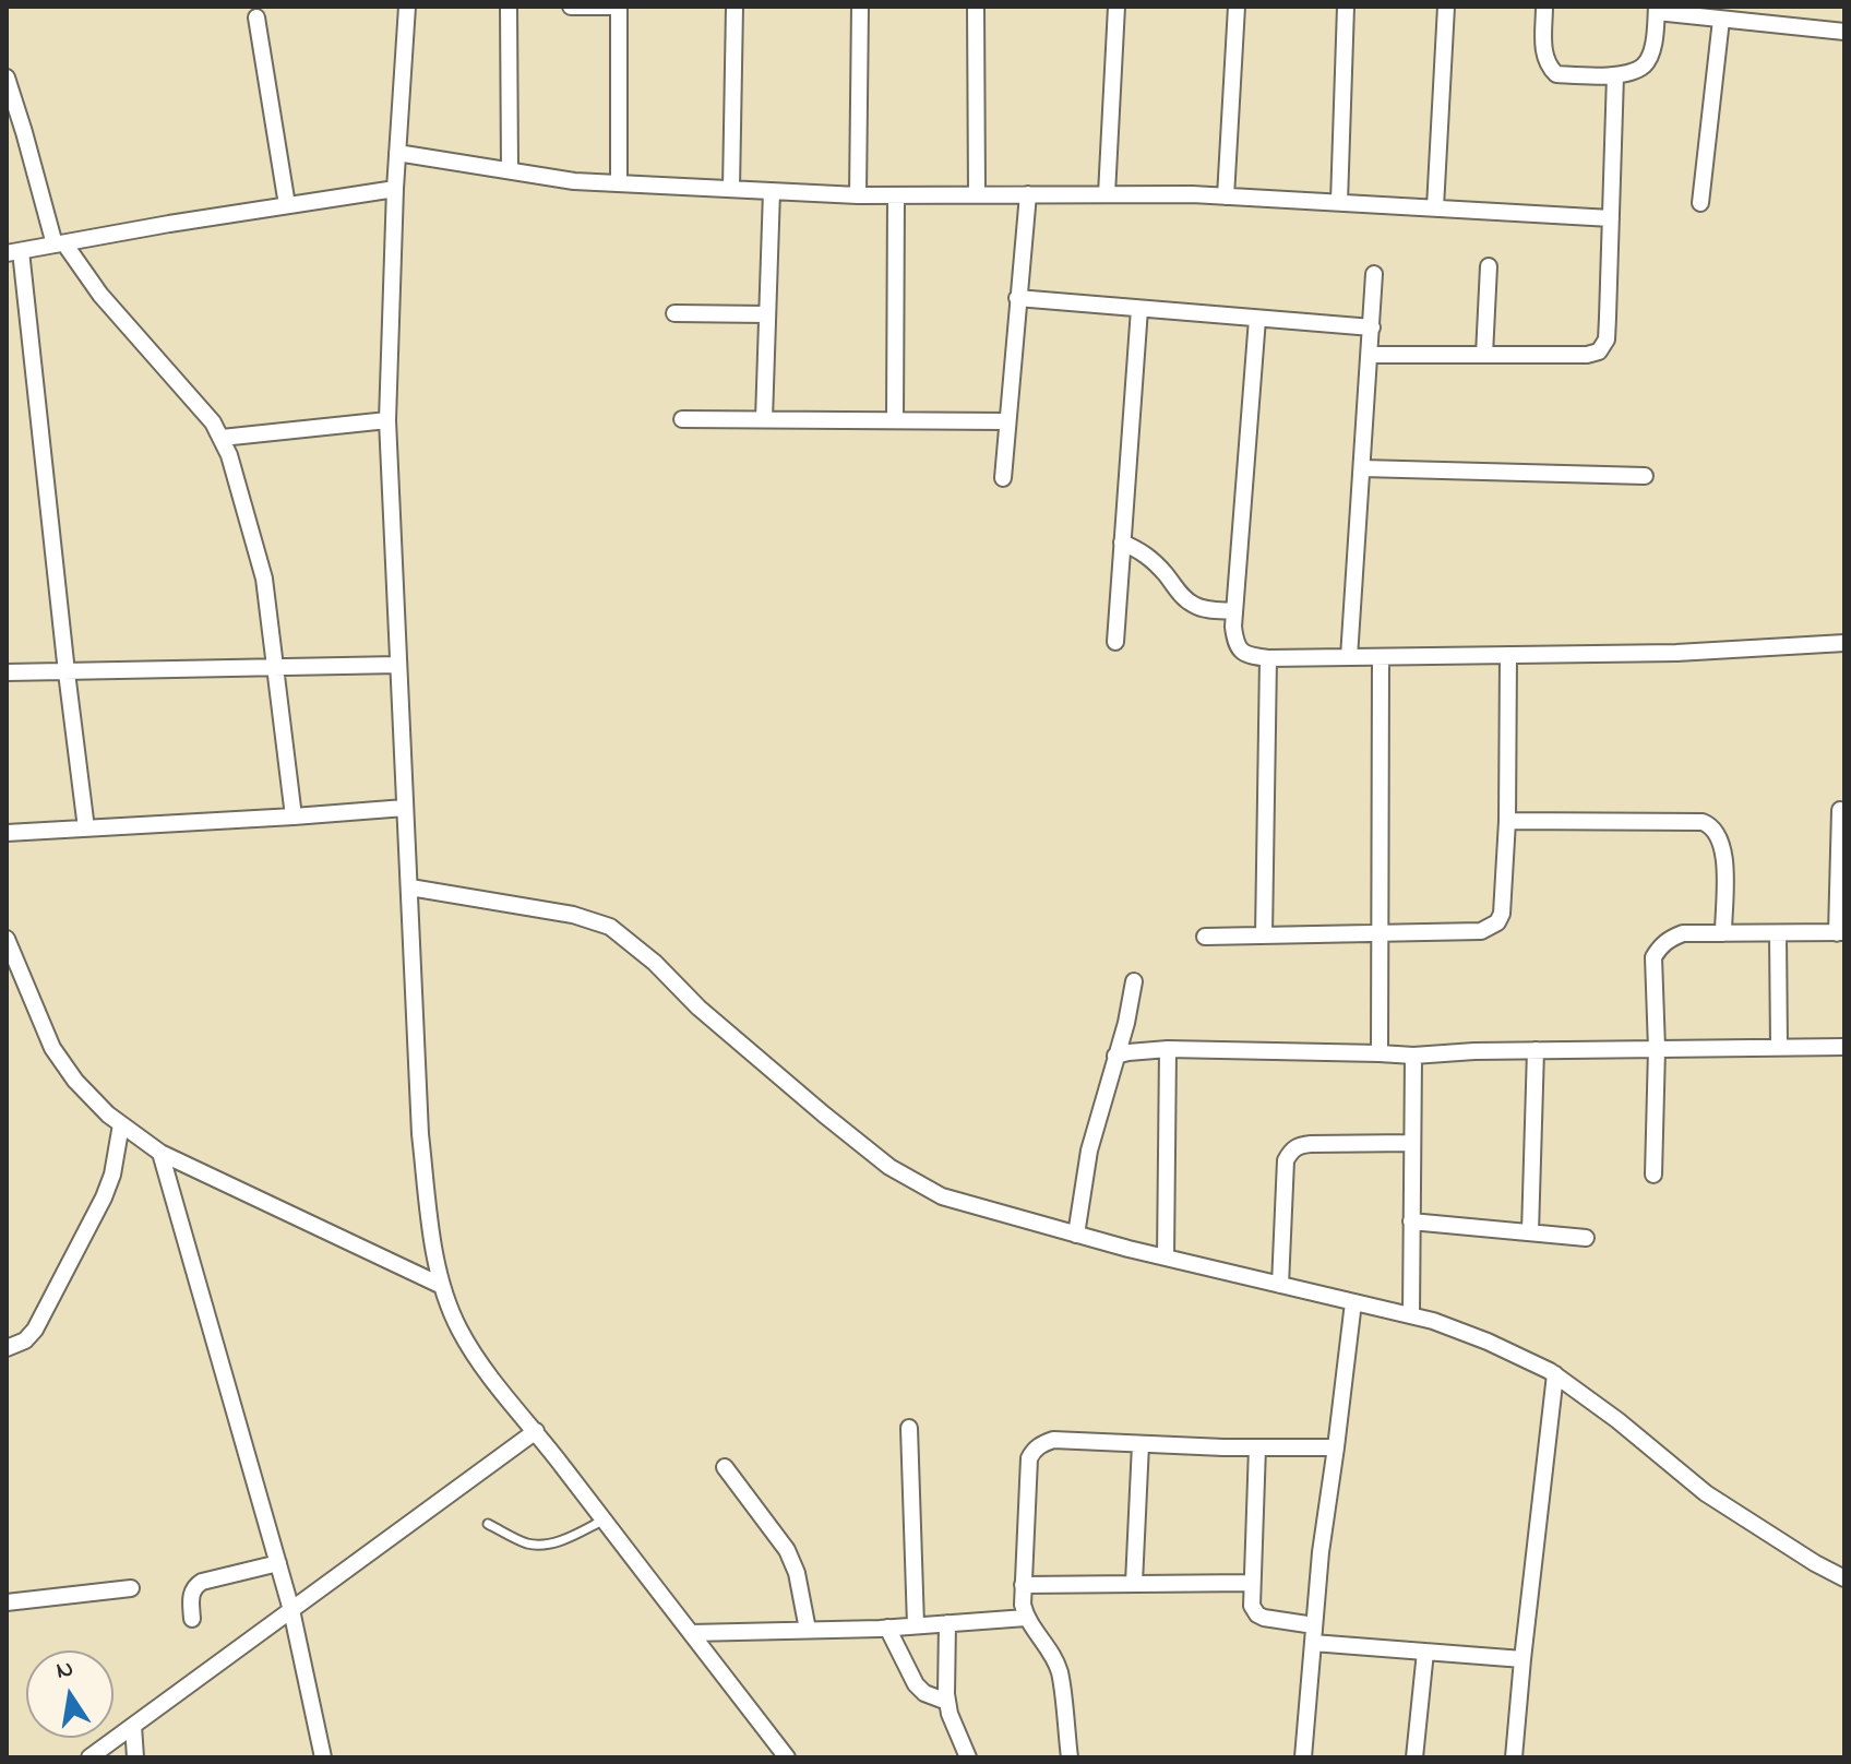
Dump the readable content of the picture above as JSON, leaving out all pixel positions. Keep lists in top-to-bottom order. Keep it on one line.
{"north":"top"}
